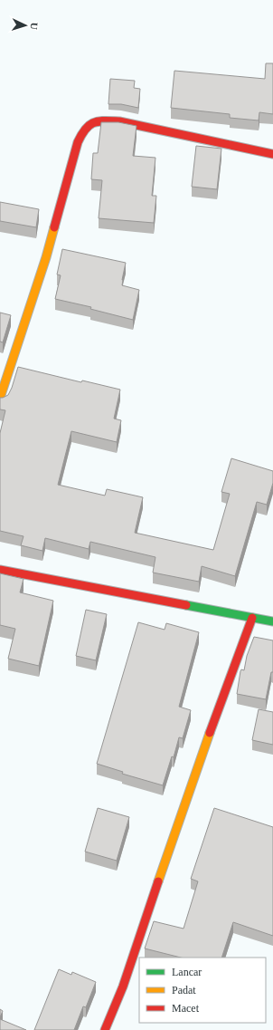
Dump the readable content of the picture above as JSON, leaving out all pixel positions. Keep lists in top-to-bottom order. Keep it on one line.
{"legend":["Lancar","Padat","Macet"],"north":"right"}
